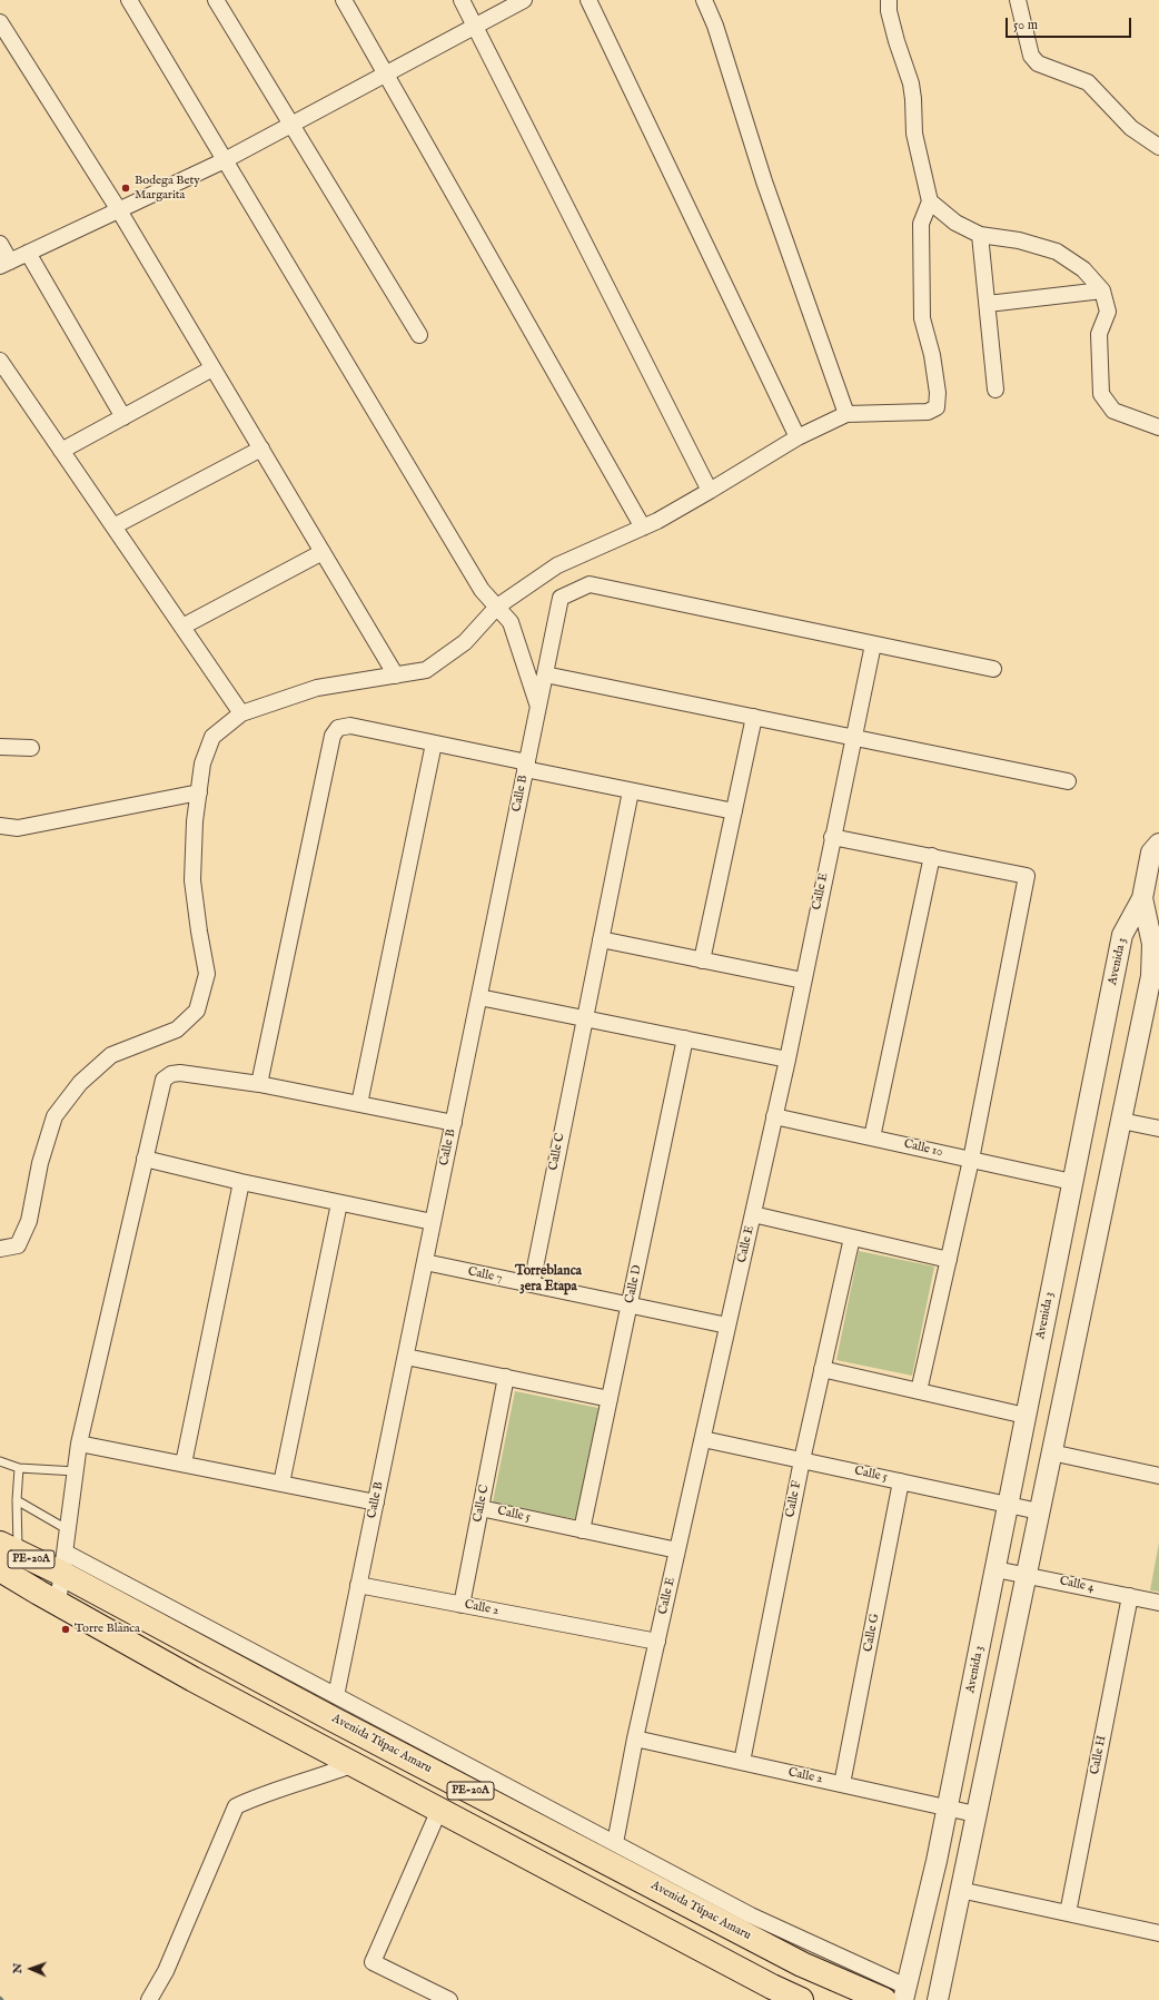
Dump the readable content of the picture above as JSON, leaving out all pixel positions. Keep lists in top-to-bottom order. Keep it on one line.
{"streets":{"highway":["PE-20A","Avenida Túpac Amaru"],"street":["Calle B","Calle E","Avenida 3","Calle 10","Calle C","Calle 7","Calle D","Calle 5","Calle F","Calle 4","Calle 2","Calle G","Calle H"]},"crossings":[["Calle B","Calle E"],["Calle B","Calle 7"],["Calle B","Calle 2"],["Calle E","Calle 10"],["Calle E","Calle 7"],["Calle E","Calle 5"],["Calle E","Calle 2"],["Avenida 3","Calle 10"],["Avenida 3","Calle 5"],["Avenida 3","Calle 4"],["Avenida 3","Calle 2"],["Calle C","Calle 7"],["Calle C","Calle 5"],["Calle C","Calle 2"],["Calle 7","Calle D"],["Calle D","Calle 5"],["Calle 5","Calle F"],["Calle 5","Calle G"],["Calle F","Calle 2"],["Calle 4","Calle H"],["Calle 2","Calle G"]],"districts":["Torreblanca 3era Etapa"],"places":["Bodega Bety Margarita","Torre Blanca"],"scale_bar":"50 m","north":"left"}
